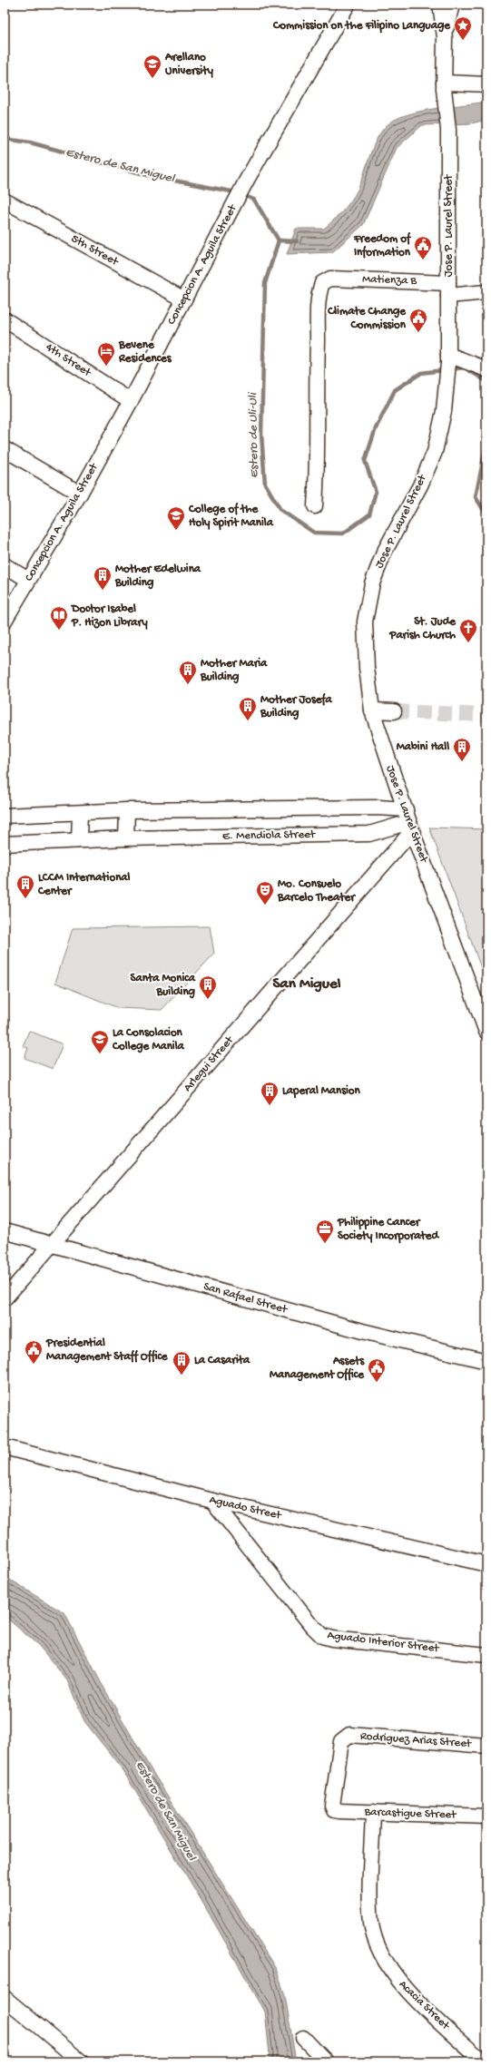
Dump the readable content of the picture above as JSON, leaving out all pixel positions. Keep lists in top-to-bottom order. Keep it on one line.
{"streets":{"street":["Jose P. Laurel Street","5th Street","Concepcion A. Aguila Street","Matienza B","4th Street","E. Mendiola Street","Arlegui Street","San Rafael Street","Aguado Street","Aguado Interior Street","Rodriguez Arias Street","Barcastigue Street","Acacia Street"]},"crossings":[["Jose P. Laurel Street","Matienza B"],["Jose P. Laurel Street","E. Mendiola Street"],["Jose P. Laurel Street","Arlegui Street"],["5th Street","Concepcion A. Aguila Street"],["Concepcion A. Aguila Street","4th Street"],["E. Mendiola Street","Arlegui Street"],["Arlegui Street","San Rafael Street"],["Aguado Street","Aguado Interior Street"],["Rodriguez Arias Street","Barcastigue Street"],["Barcastigue Street","Acacia Street"]],"districts":["San Miguel"],"water":["Estero de San Miguel","Estero de Uli-Uli"],"places":{"place":["Commission on the Filipino Language"],"school or university":["Arellano University","College of the Holy Spirit Manila","La Consolacion College Manila"],"public building":["Freedom of Information","Climate Change Commission","Presidential Management Staff Office","Assets Management Office"],"hotel":["Bevene Residences"],"building":["Mother Edelwina Building","Mother Maria Building","Mother Josefa Building","Mabini Hall","LCCM International Center","Santa Monica Building","Laperal Mansion","La Casarita"],"library":["Doctor Isabel P. Hizon Library"],"church":["St. Jude Parish Church"],"theatre":["Mo. Consuelo Barcelo Theater"],"office":["Philippine Cancer Society Incorporated"]}}
